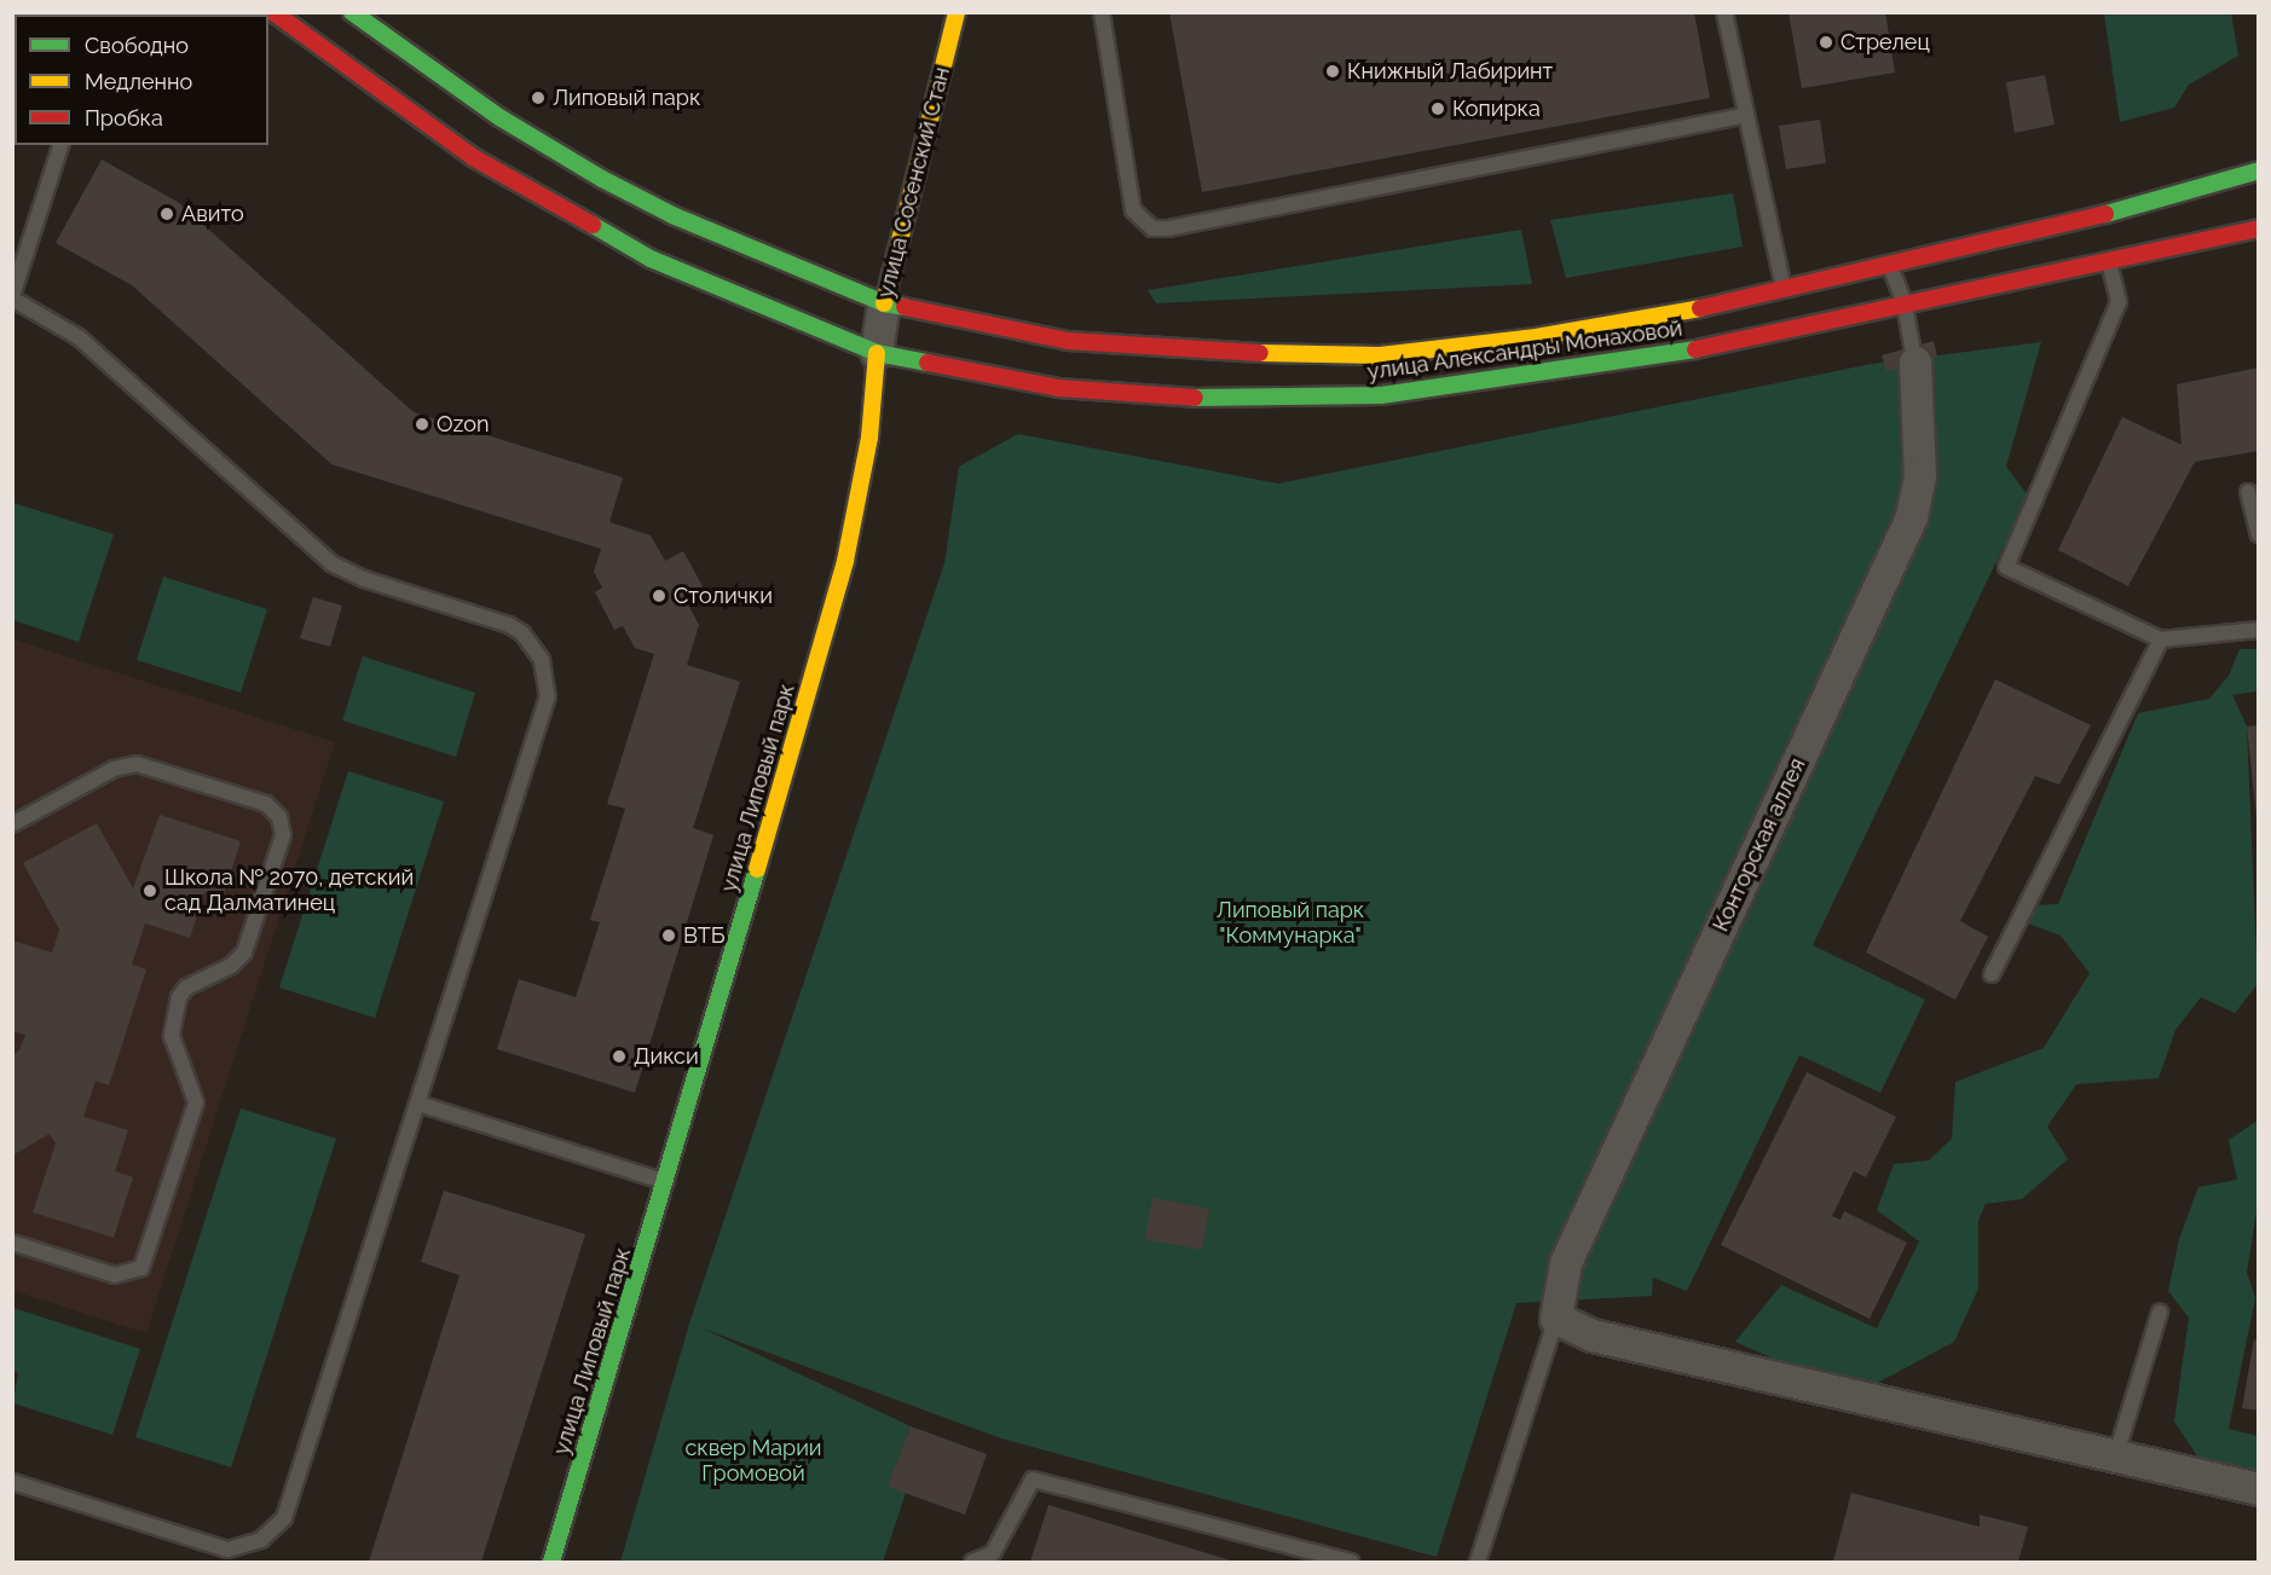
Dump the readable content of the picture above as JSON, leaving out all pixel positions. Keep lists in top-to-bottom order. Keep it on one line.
{"streets":{"main road":["улица Сосенский Стан","улица Александры Монаховой","улица Липовый парк"],"street":["Конторская аллея"]},"crossings":[["улица Сосенский Стан","улица Александры Монаховой"],["улица Сосенский Стан","улица Липовый парк"],["улица Александры Монаховой","улица Липовый парк"]],"parks":["Липовый парк \"Коммунарка\"","сквер Марии Громовой"],"places":["Стрелец","Книжный Лабиринт","Липовый парк","Копирка","Авито","Ozon","Столички","Школа № 2070, детский сад Далматинец","ВТБ","Дикси"],"legend":["Свободно","Медленно","Пробка"]}
